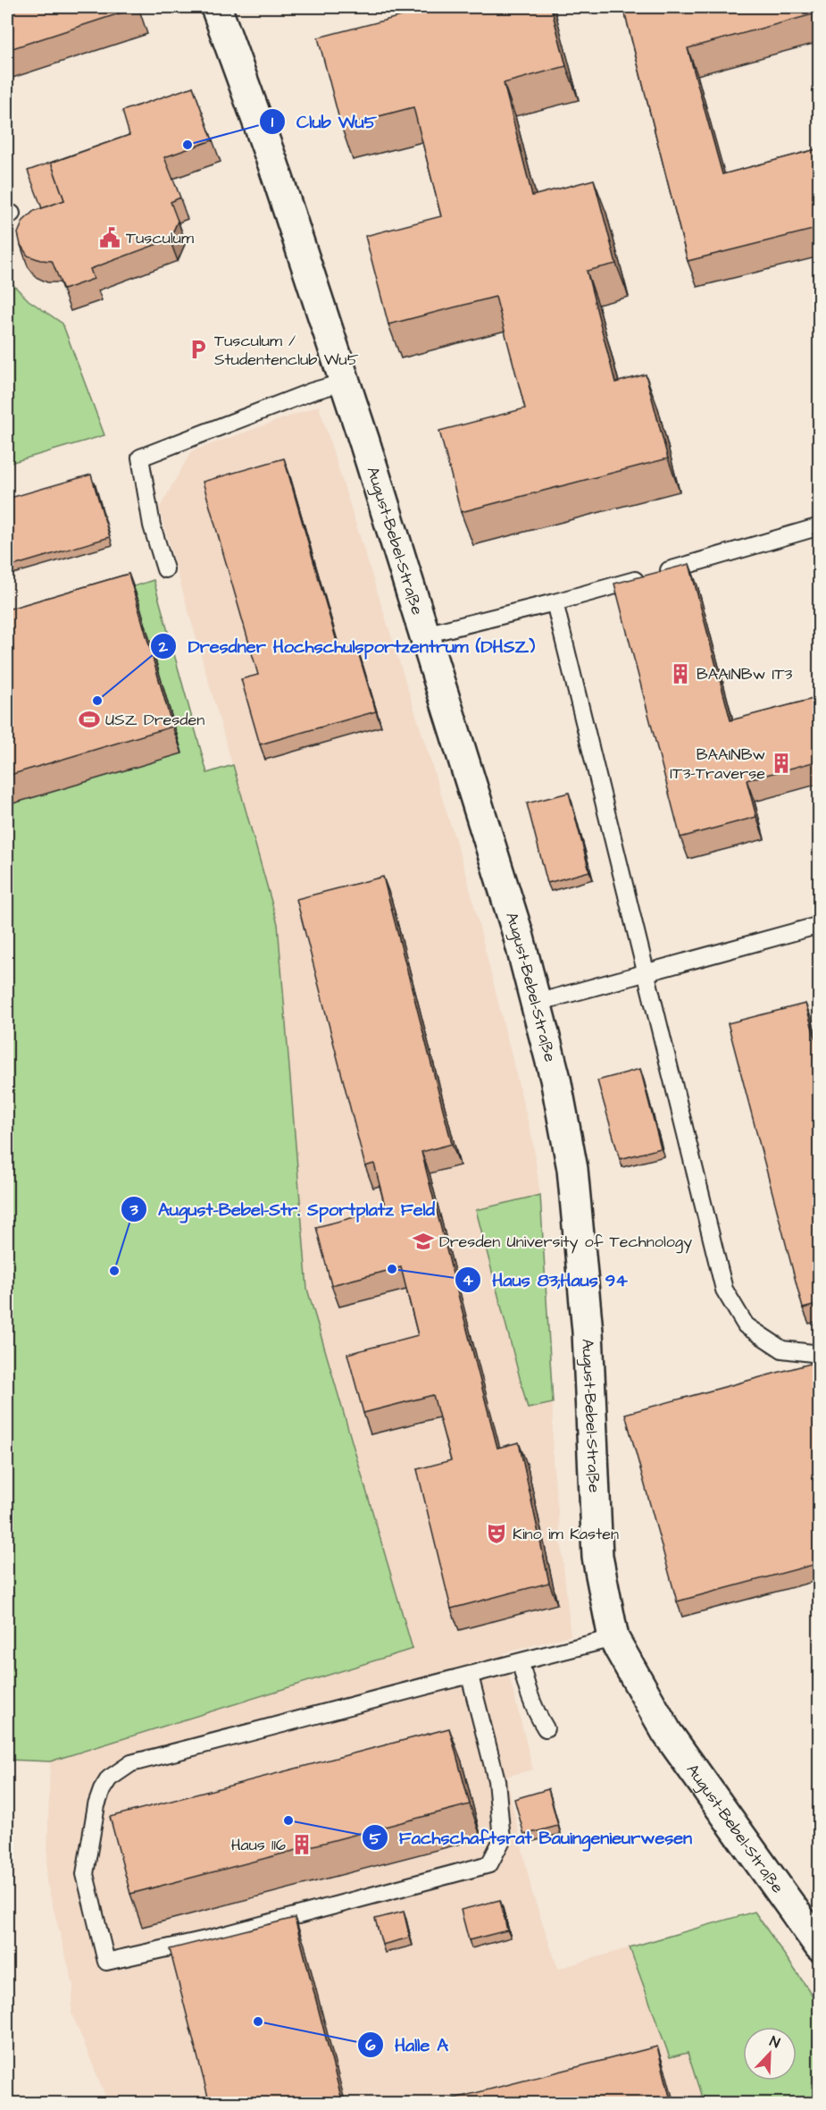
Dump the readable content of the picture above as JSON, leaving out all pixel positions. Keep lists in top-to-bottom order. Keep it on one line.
{"streets":{"street":["August-Bebel-Straße"]},"places":{"other":["Club Wu5","Dresdner Hochschulsportzentrum (DHSZ)","Haus 83;Haus 94","August-Bebel-Str. Sportplatz Feld","Fachschaftsrat Bauingenieurwesen","Halle A"],"public building":["Tusculum"],"parking":["Tusculum / Studentenclub Wu5"],"building":["BAAINBw IT3","BAAINBw IT3-Traverse","Haus 116"],"sports":["USZ Dresden"],"school or university":["Dresden University of Technology"],"theatre":["Kino im Kasten"]},"north":"top right"}
